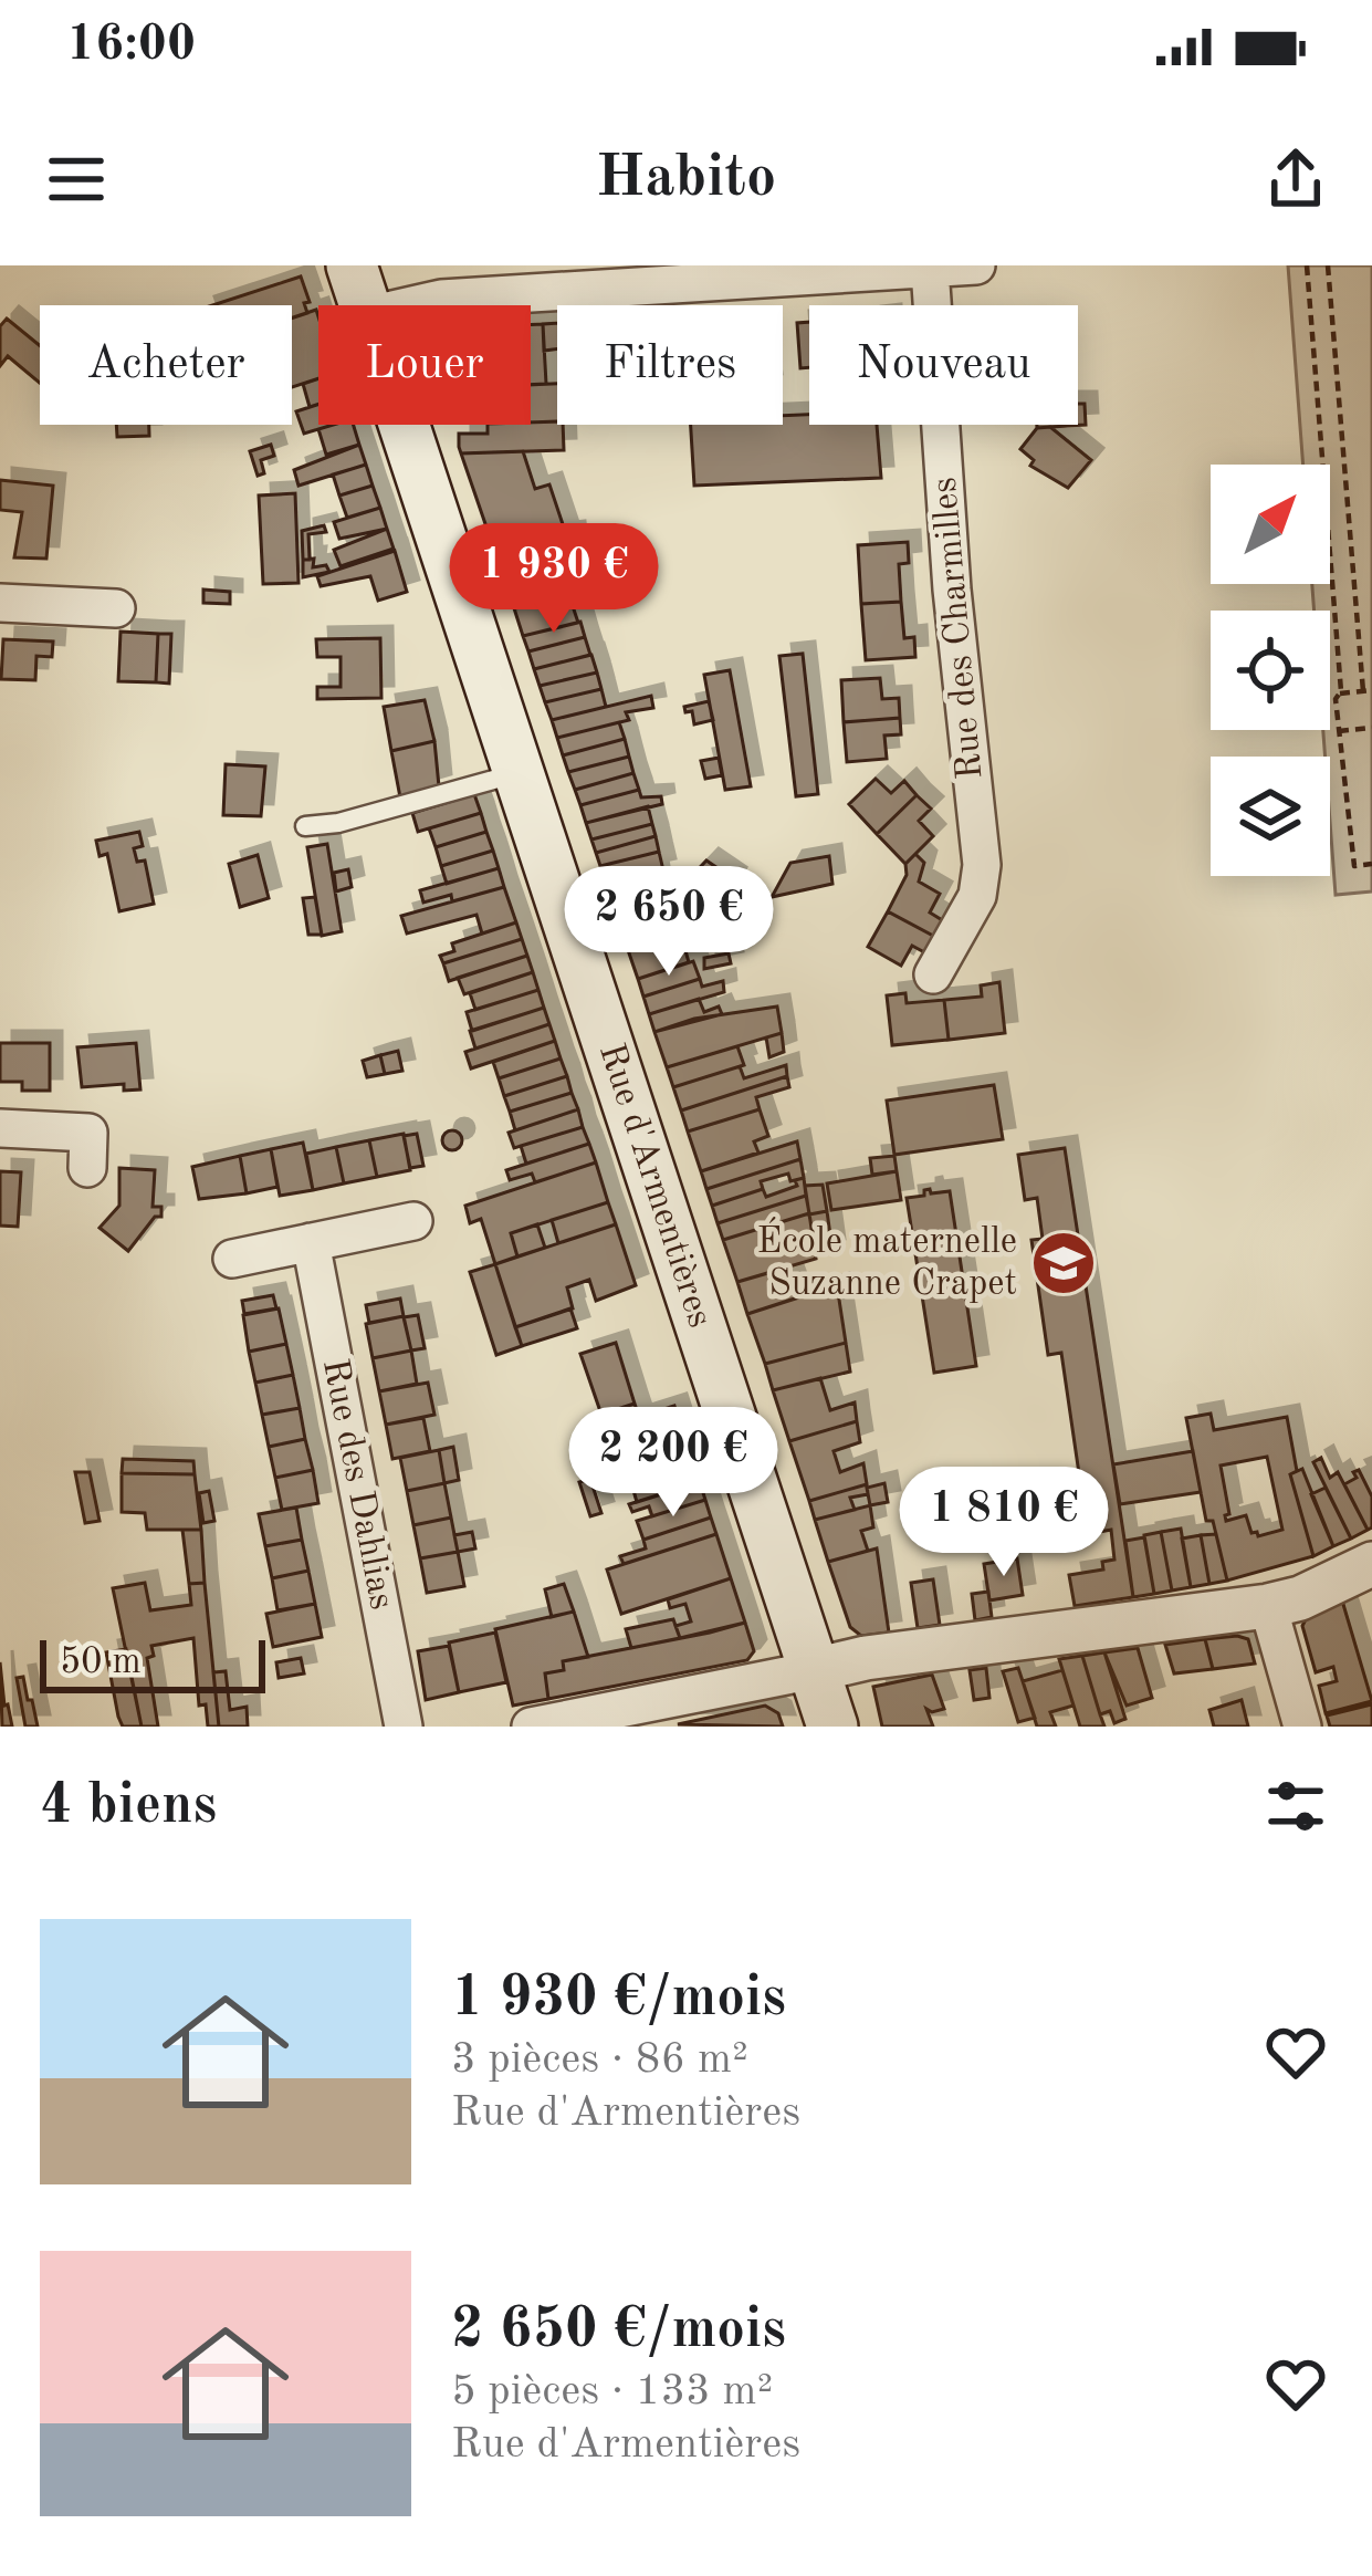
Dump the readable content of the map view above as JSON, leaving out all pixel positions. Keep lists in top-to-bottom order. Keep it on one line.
{"streets":{"main road":["Rue d'Armentières"],"street":["Rue des Charmilles","Rue des Dahlias"]},"places":{"school or university":["École maternelle Suzanne Crapet"]},"scale_bar":"50 m","north":"top right","page":{"status":"16:00","header":"Habito","chip":["Acheter","Louer","Filtres","Nouveau"],"price":["1 930 €","2 650 €","2 200 €","1 810 €"],"scale":"50 m","heading":"4 biens","list":[{"name":"1 930 €/mois","note":"3 pièces · 86 m² · Rue d'Armentières"},{"name":"2 650 €/mois","note":"5 pièces · 133 m² · Rue d'Armentières"}]}}
